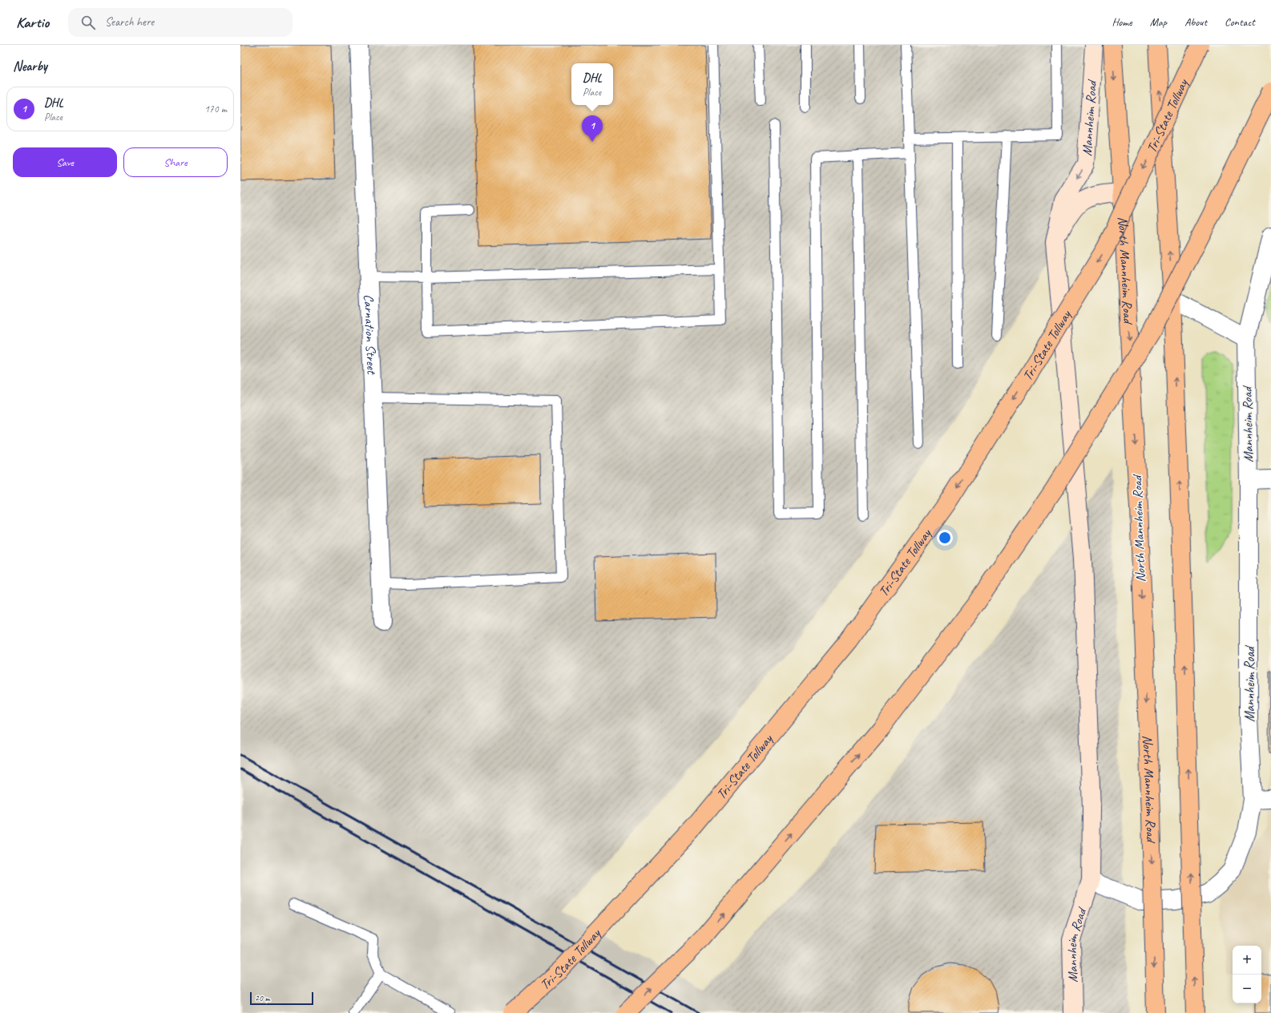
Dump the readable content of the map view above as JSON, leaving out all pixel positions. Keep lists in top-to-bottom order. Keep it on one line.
{"streets":{"main road":["Tri-State Tollway","North Mannheim Road"],"street":["Mannheim Road","Carnation Street"]},"scale_bar":"20 m","page":{"header":"Kartio","search":"Search here","nav":["Home","Map","About","Contact"],"heading":"Nearby","popup":["DHL","Place"],"list":[{"mark":"1","name":"DHL","note":"Place","value":"170 m"}],"pins":"1","buttons":["Save","Share"],"map_buttons":["+","−"],"scale":"20 m"}}
